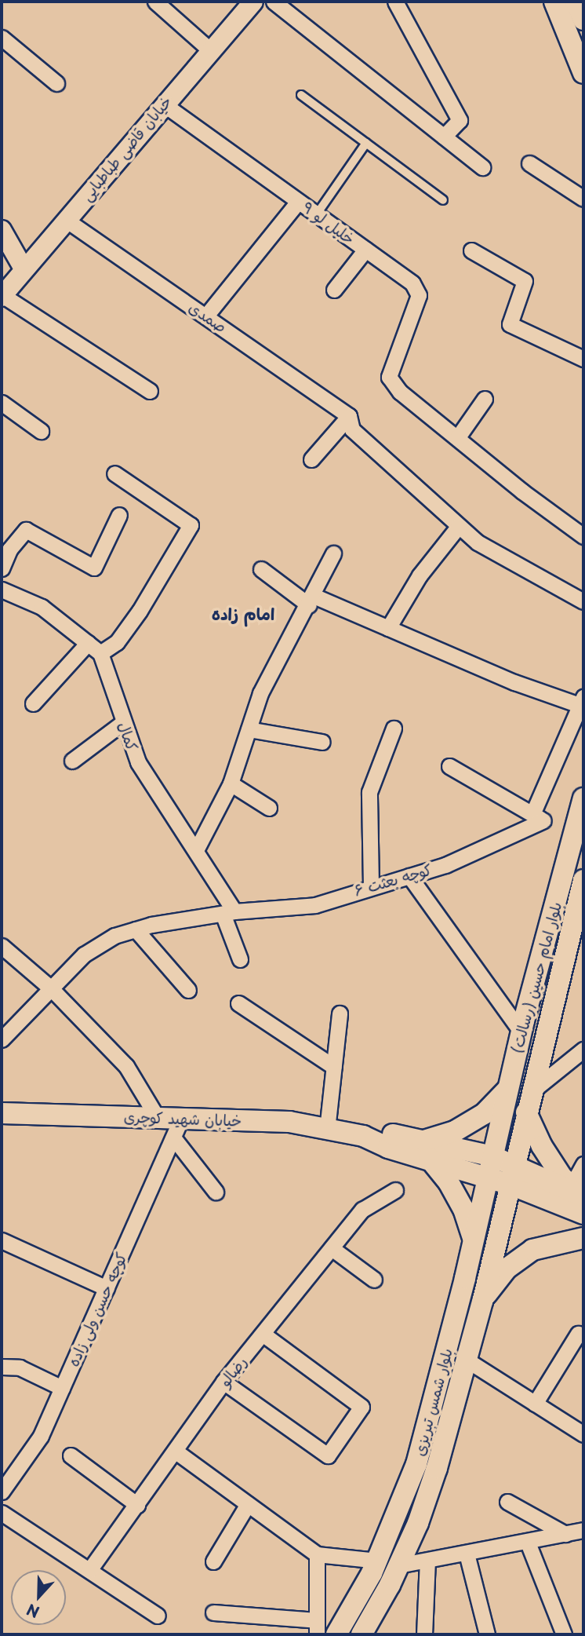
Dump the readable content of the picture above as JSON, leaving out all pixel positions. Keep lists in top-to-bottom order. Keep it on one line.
{"streets":{"main road":["بلوار امام حسین (رسالت)","خیابان شهید کوچری","بلوار شمس تبریزی"],"street":["خیابان قاضی طباطبایی","خلیل لو ۹","صمدی","کمال","کوچه بعثت ۶","کوچه حسن ولی زاده","رضالو"]},"crossings":[["خیابان قاضی طباطبایی","خلیل لو ۹"],["خیابان قاضی طباطبایی","صمدی"],["کمال","کوچه بعثت ۶"],["بلوار امام حسین (رسالت)","خیابان شهید کوچری"],["بلوار امام حسین (رسالت)","بلوار شمس تبریزی"],["خیابان شهید کوچری","کوچه حسن ولی زاده"],["خیابان شهید کوچری","بلوار شمس تبریزی"]],"districts":["امام زاده"],"north":"bottom"}
